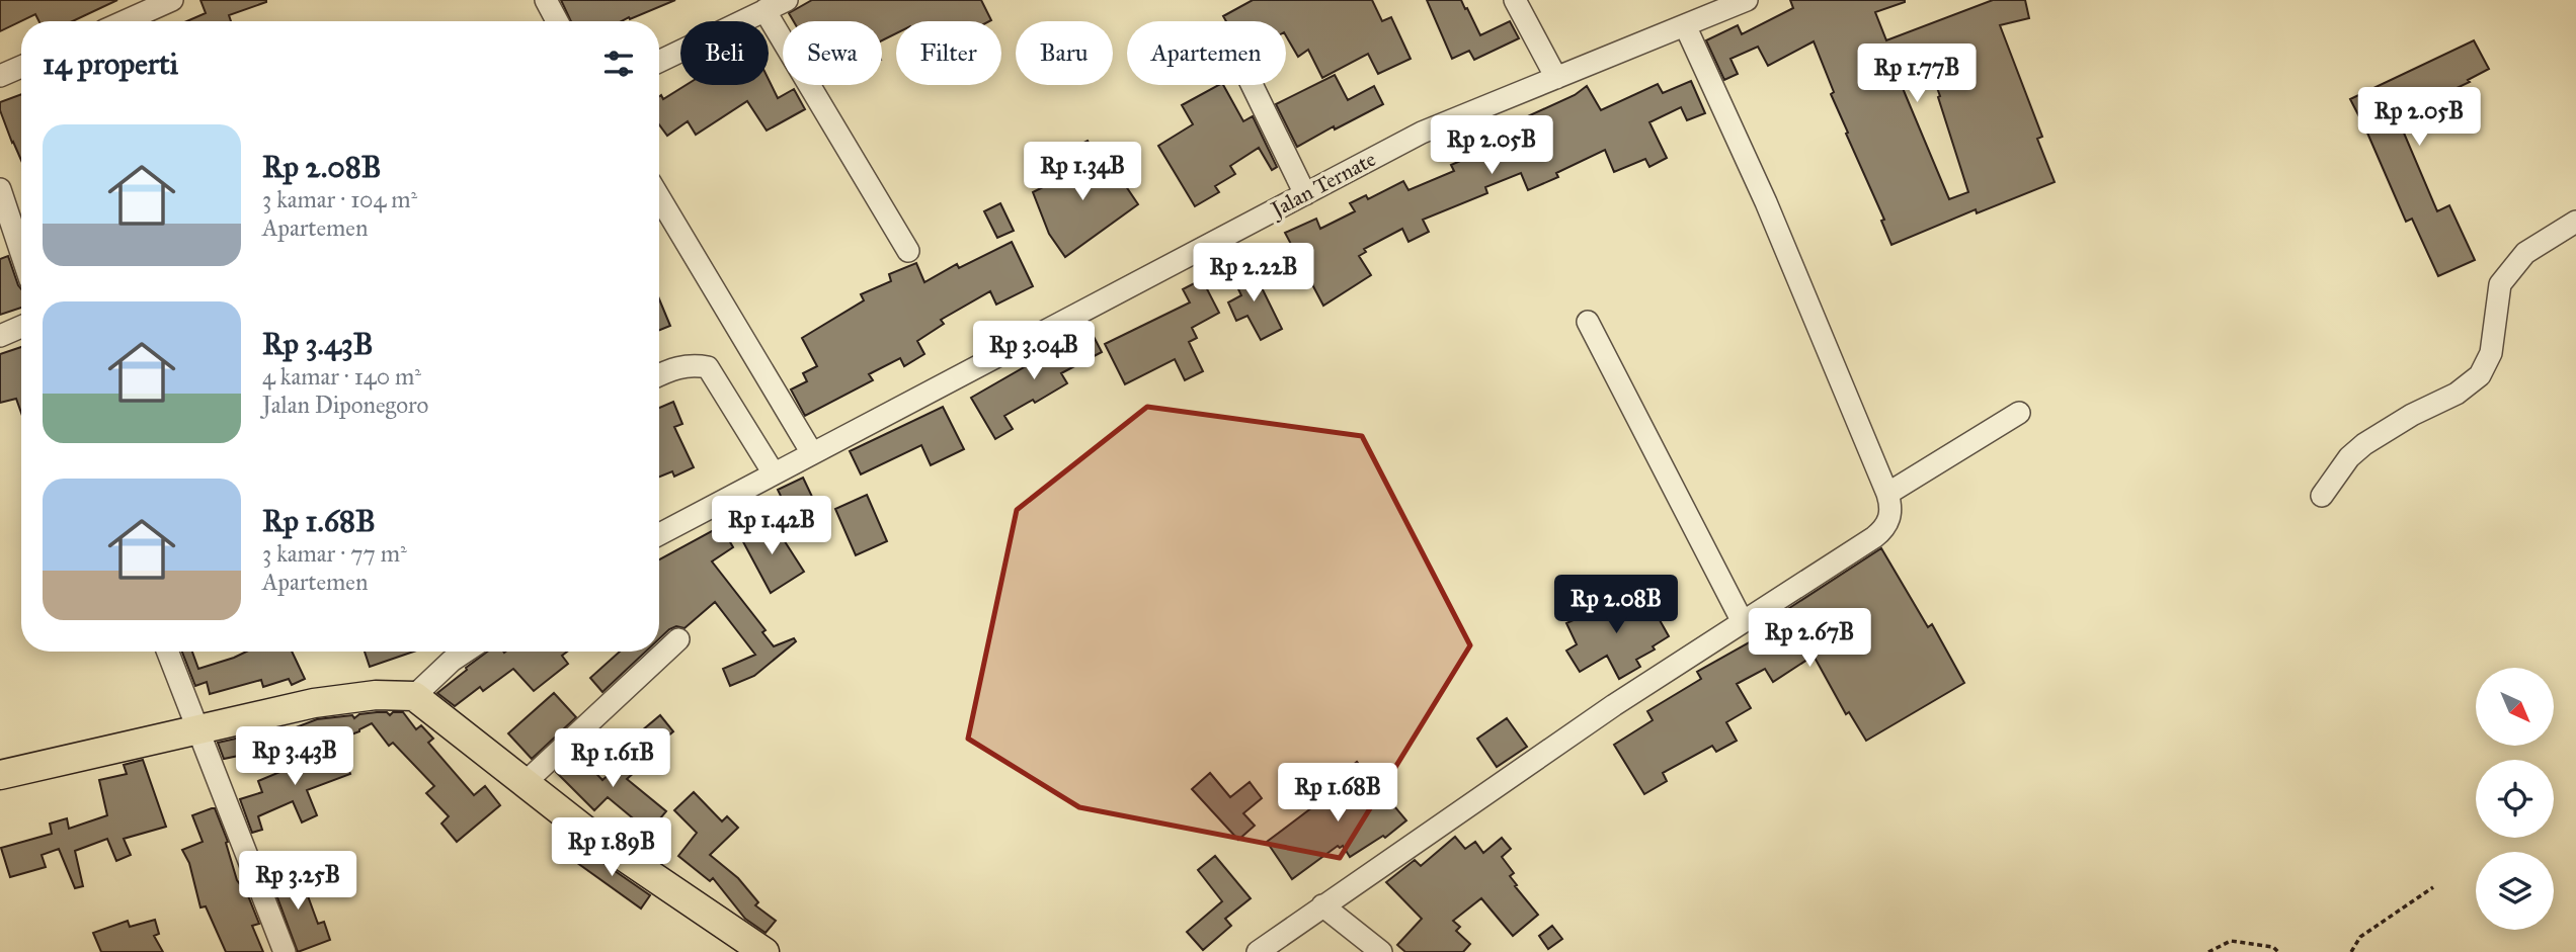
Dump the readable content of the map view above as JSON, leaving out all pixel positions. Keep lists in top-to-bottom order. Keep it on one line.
{"streets":{"street":["Jalan Ternate"]},"north":"bottom right","page":{"chip":["Beli","Sewa","Filter","Baru","Apartemen"],"heading":"14 properti","price":["Rp 1.77B","Rp 2.05B","Rp 2.05B","Rp 1.34B","Rp 2.22B","Rp 3.04B","Rp 1.42B","Rp 2.08B","Rp 2.67B","Rp 3.43B","Rp 1.61B","Rp 1.68B","Rp 1.89B","Rp 3.25B"],"list":[{"name":"Rp 2.08B","note":"3 kamar · 104 m² · Apartemen"},{"name":"Rp 3.43B","note":"4 kamar · 140 m² · Jalan Diponegoro"},{"name":"Rp 1.68B","note":"3 kamar · 77 m² · Apartemen"}]}}
